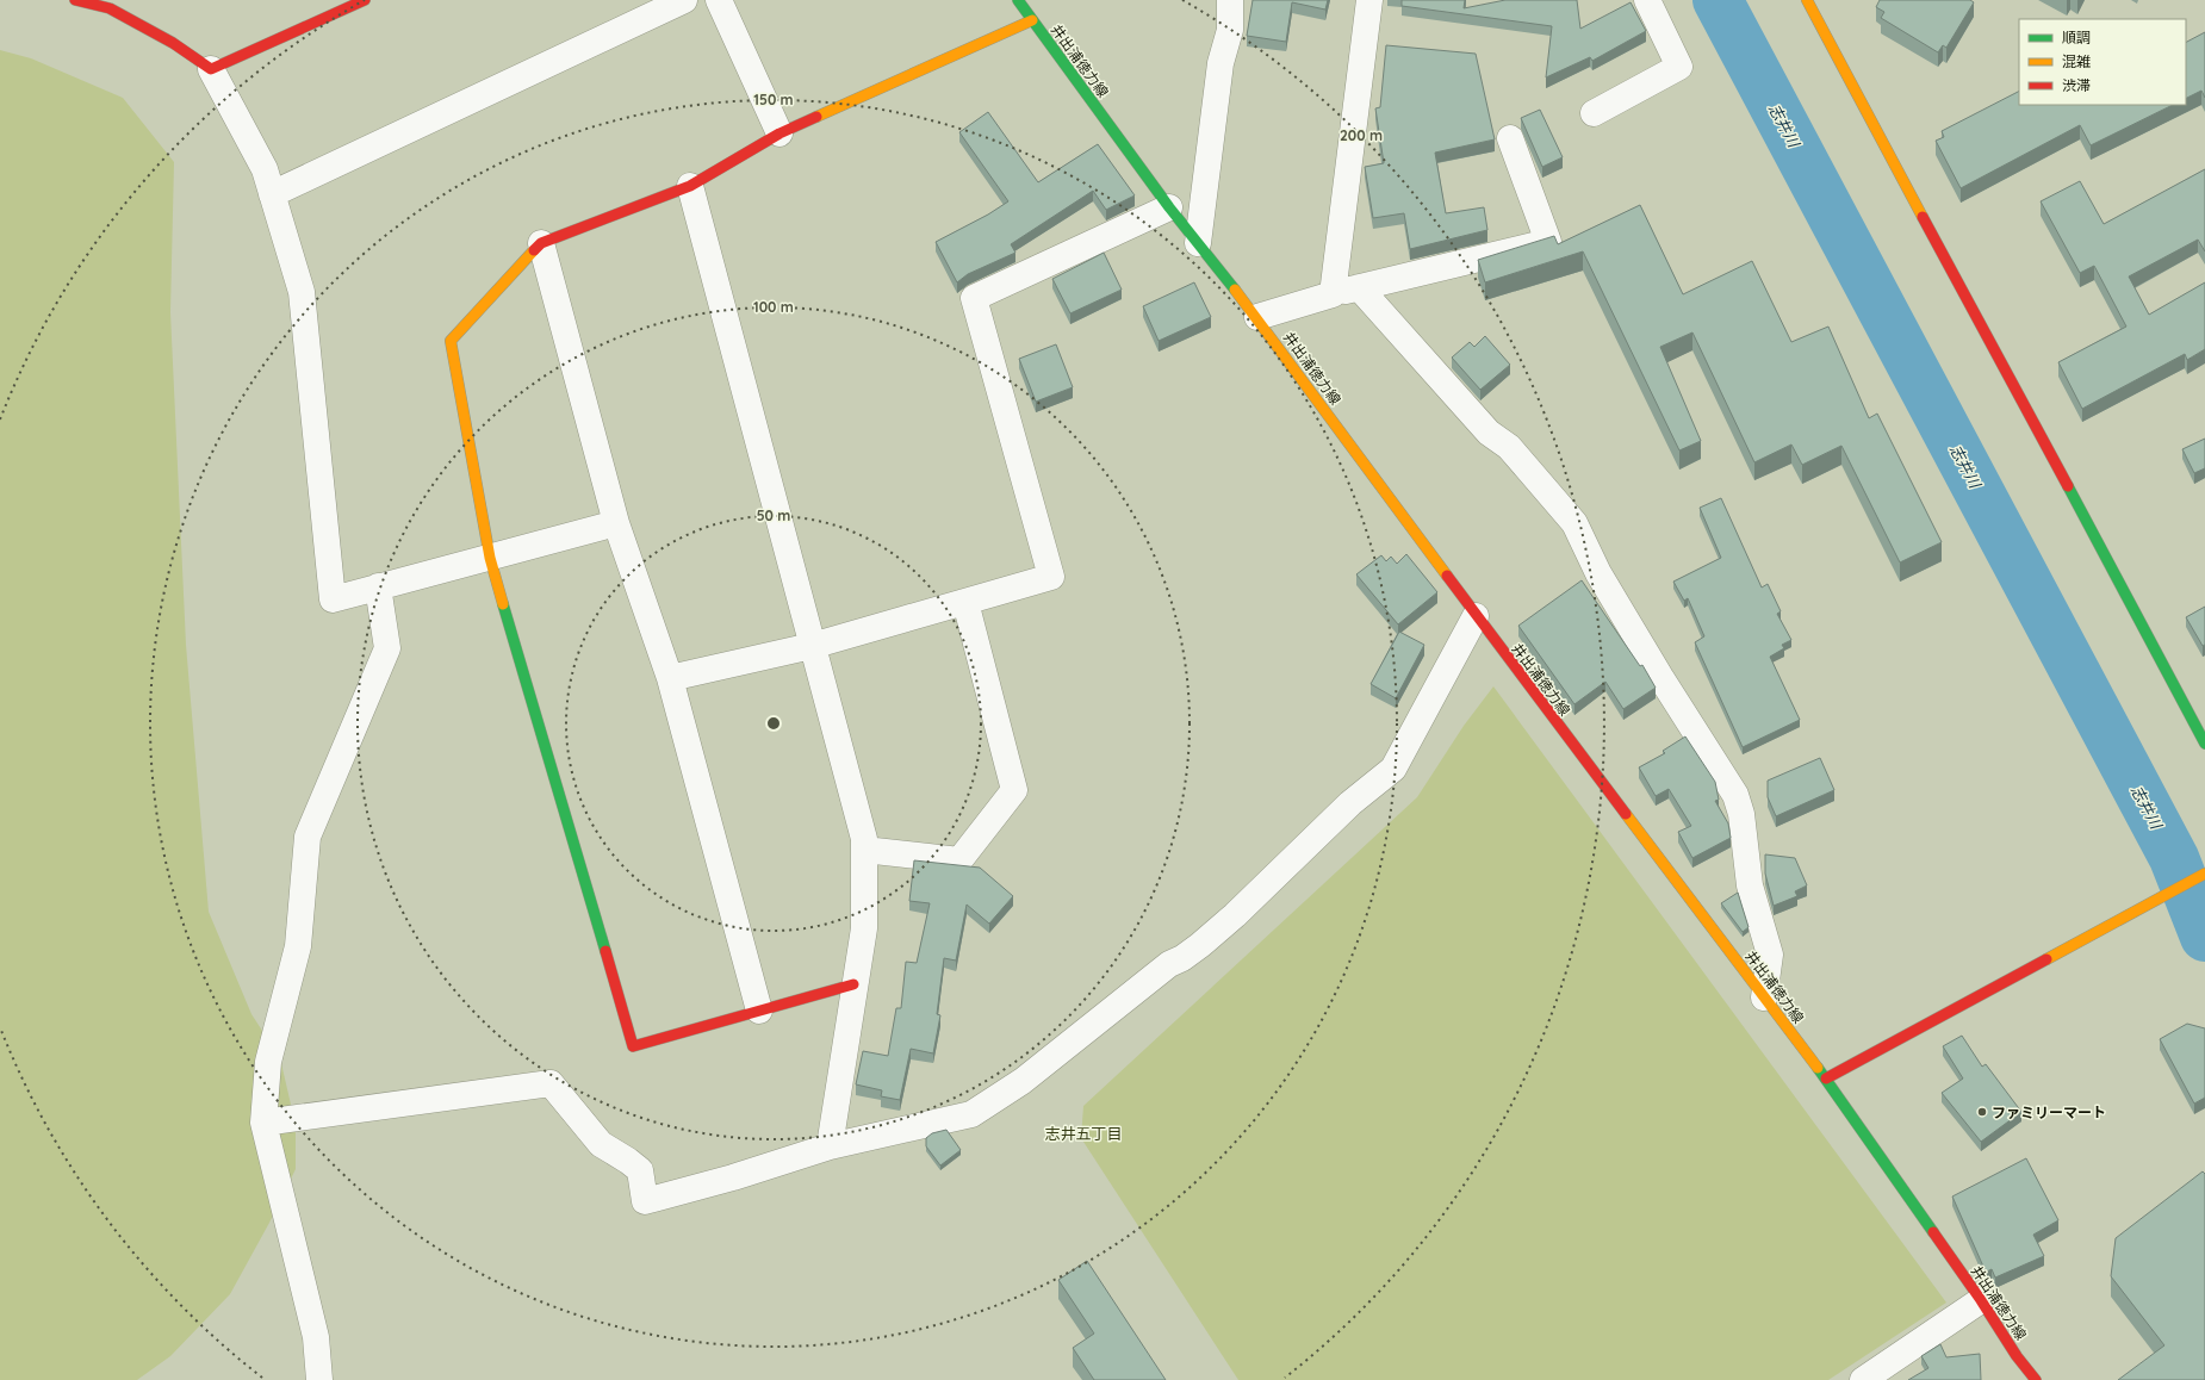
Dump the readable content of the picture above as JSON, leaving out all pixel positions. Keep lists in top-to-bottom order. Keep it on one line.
{"streets":{"street":["井出浦徳力線"]},"districts":["志井五丁目"],"water":["志井川"],"places":["ファミリーマート"],"legend":["順調","混雑","渋滞"],"rings":["150 m","200 m","100 m","50 m"]}
